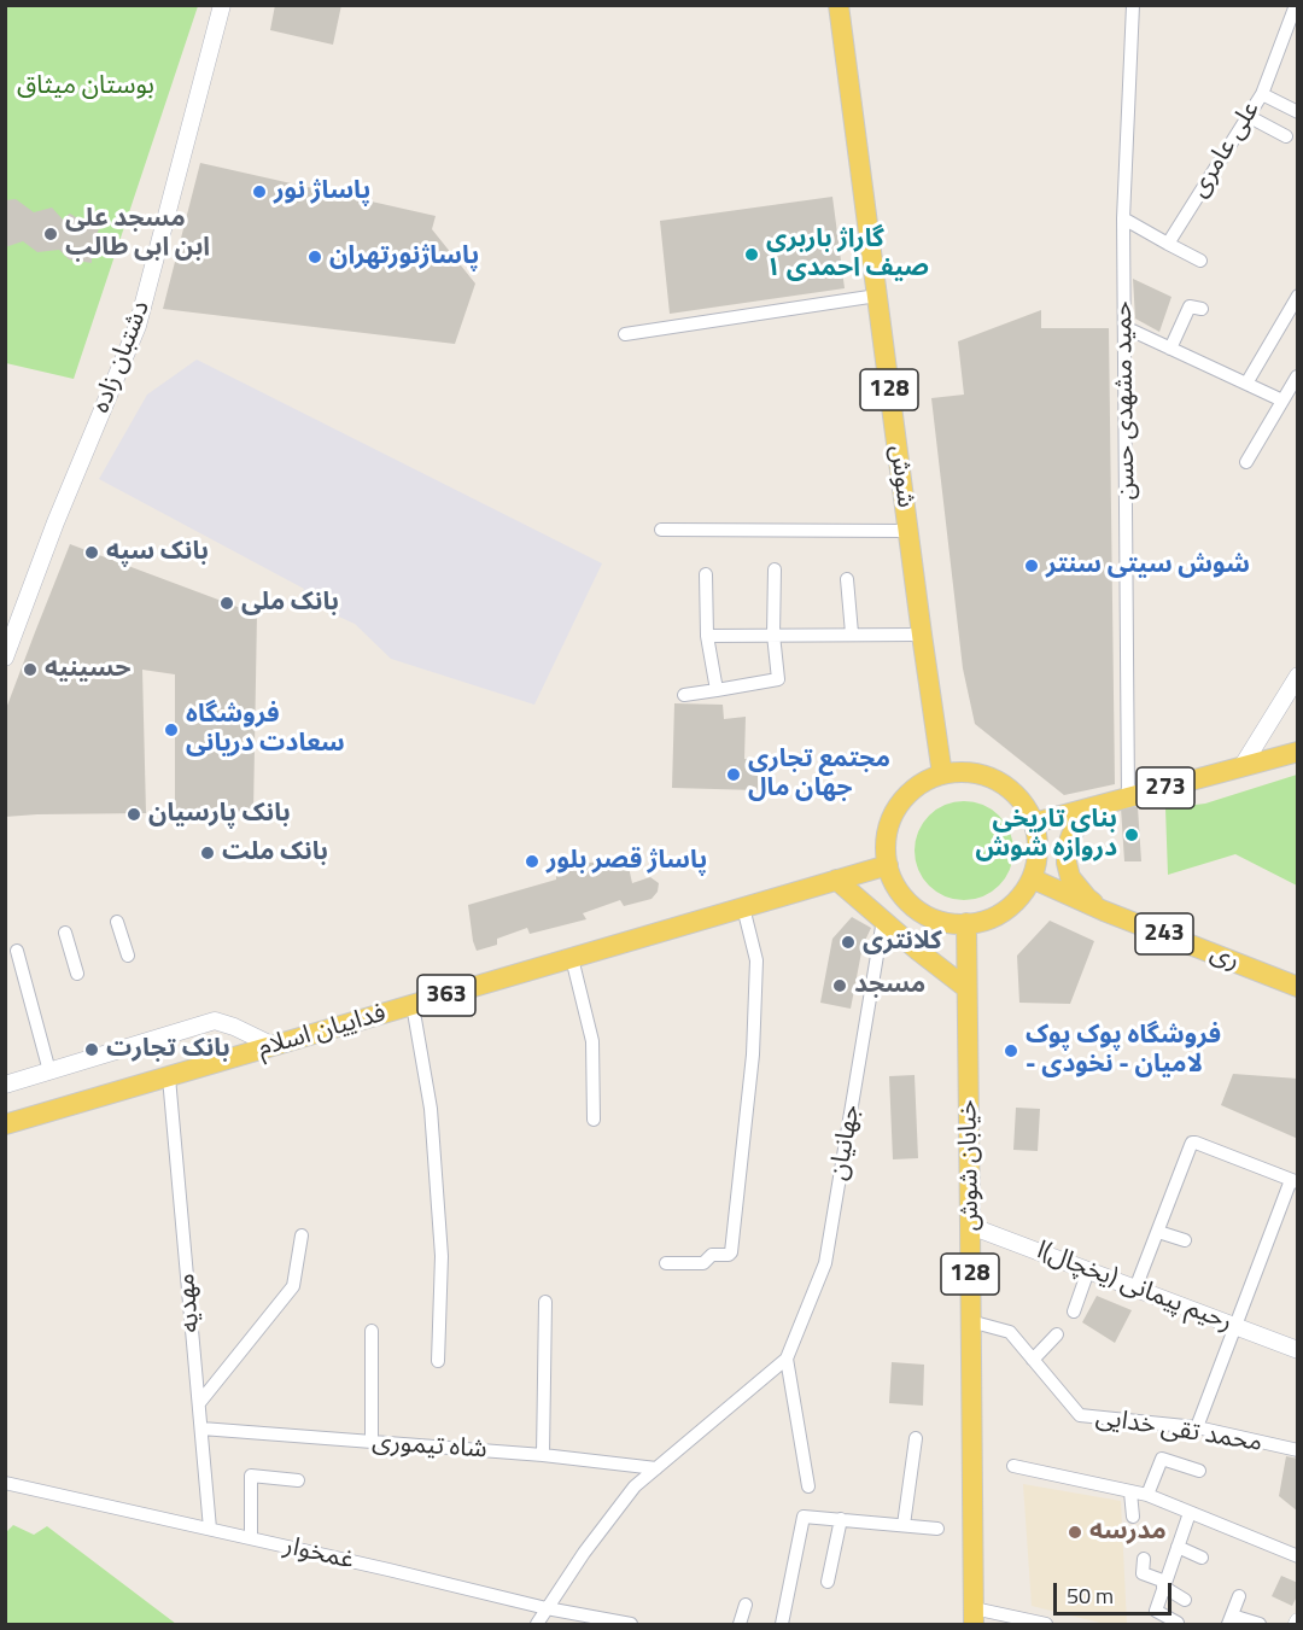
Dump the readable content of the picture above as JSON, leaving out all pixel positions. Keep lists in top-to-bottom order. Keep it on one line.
{"streets":{"main road":["128","شوش","273","243","ری","363","فداییان اسلام","خیابان شوش"],"street":["علی عامری","دشتبان زاده","حمید مشهدی حسن","جهانیان","رحیم پیمانی (یخچال)ا","مهدیه","محمد تقی خدایی","شاه تیموری","غمخوار"]},"crossings":[["حمید مشهدی حسن","273"],["شوش","273"],["شوش","ری"],["شوش","فداییان اسلام"],["شوش","خیابان شوش"],["273","ری"],["273","فداییان اسلام"],["273","خیابان شوش"],["ری","فداییان اسلام"],["ری","خیابان شوش"],["فداییان اسلام","خیابان شوش"],["فداییان اسلام","مهدیه"],["جهانیان","شاه تیموری"],["جهانیان","غمخوار"],["خیابان شوش","رحیم پیمانی (یخچال)ا"],["خیابان شوش","محمد تقی خدایی"],["مهدیه","شاه تیموری"],["مهدیه","غمخوار"]],"parks":["بوستان میثاق"],"places":["پاساژ نور","مسجد علی ابن ابی طالب","گاراژ باربری صیف احمدی ۱","پاساژنورتهران","بانک سپه","شوش سیتی سنتر","بانک ملی","حسینیه","فروشگاه سعادت دریانی","مجتمع تجاری جهان مال","بانک پارسیان","بنای تاریخی دروازه شوش","بانک ملت","پاساژ قصر بلور","کلانتری","مسجد","بانک تجارت","فروشگاه پوک پوک - لاميان - نخودی","مدرسه"],"scale_bar":"50 m"}
